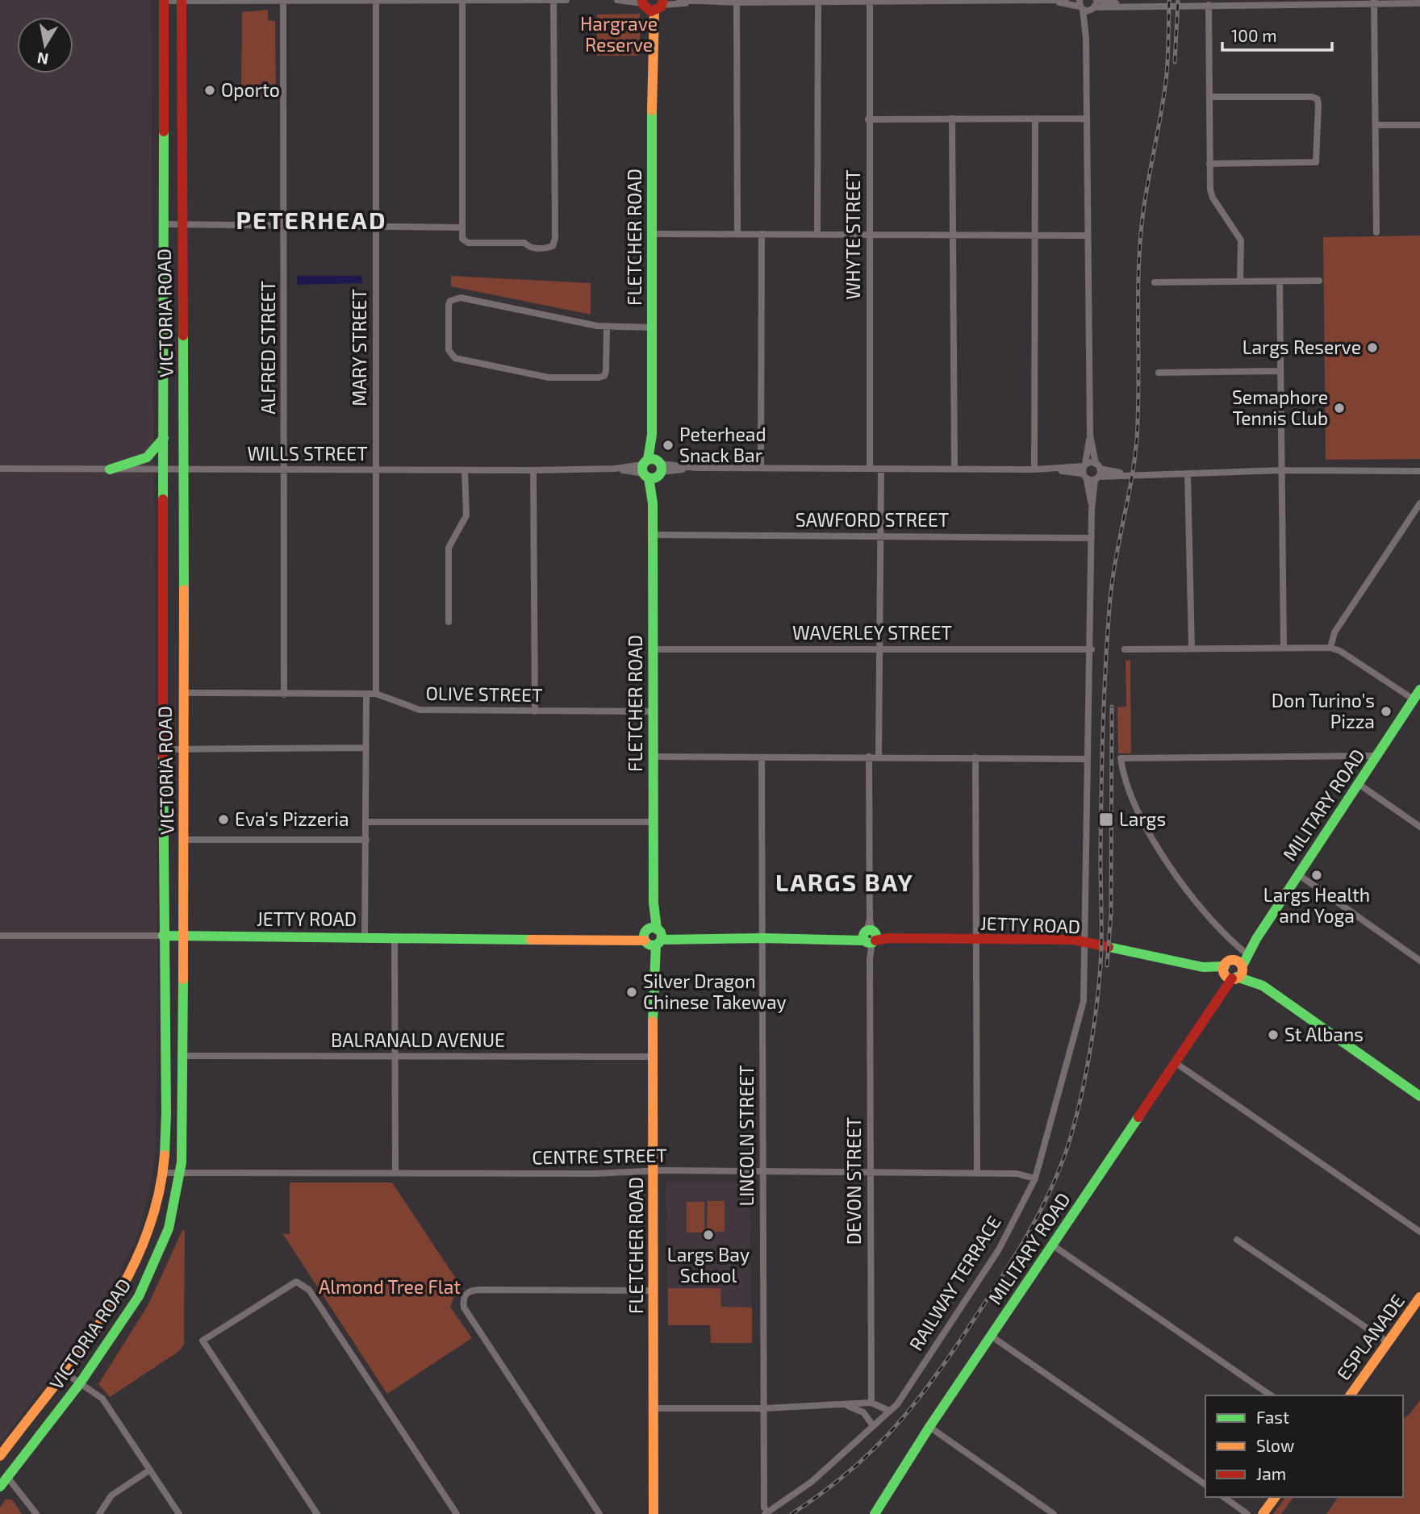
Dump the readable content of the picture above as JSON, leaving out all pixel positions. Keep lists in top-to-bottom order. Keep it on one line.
{"streets":{"main road":["FLETCHER ROAD","VICTORIA ROAD","MILITARY ROAD","JETTY ROAD","ESPLANADE"],"street":["WHYTE STREET","ALFRED STREET","MARY STREET","WILLS STREET","SAWFORD STREET","WAVERLEY STREET","OLIVE STREET","BALRANALD AVENUE","LINCOLN STREET","CENTRE STREET","DEVON STREET","RAILWAY TERRACE"]},"crossings":[["WHYTE STREET","WILLS STREET"],["FLETCHER ROAD","WILLS STREET"],["FLETCHER ROAD","SAWFORD STREET"],["FLETCHER ROAD","WAVERLEY STREET"],["FLETCHER ROAD","OLIVE STREET"],["FLETCHER ROAD","JETTY ROAD"],["FLETCHER ROAD","BALRANALD AVENUE"],["FLETCHER ROAD","CENTRE STREET"],["VICTORIA ROAD","WILLS STREET"],["VICTORIA ROAD","OLIVE STREET"],["VICTORIA ROAD","JETTY ROAD"],["VICTORIA ROAD","BALRANALD AVENUE"],["VICTORIA ROAD","CENTRE STREET"],["ALFRED STREET","WILLS STREET"],["ALFRED STREET","OLIVE STREET"],["MARY STREET","WILLS STREET"],["MARY STREET","OLIVE STREET"],["SAWFORD STREET","RAILWAY TERRACE"],["WAVERLEY STREET","RAILWAY TERRACE"],["MILITARY ROAD","JETTY ROAD"],["JETTY ROAD","LINCOLN STREET"],["JETTY ROAD","DEVON STREET"],["JETTY ROAD","RAILWAY TERRACE"],["LINCOLN STREET","CENTRE STREET"],["LINCOLN STREET","RAILWAY TERRACE"],["CENTRE STREET","DEVON STREET"],["CENTRE STREET","RAILWAY TERRACE"]],"districts":["PETERHEAD","LARGS BAY"],"parks":["Hargrave Reserve","Almond Tree Flat"],"places":{"other":["Oporto","Largs Reserve","Semaphore Tennis Club","Peterhead Snack Bar","Don Turino's Pizza","Eva's Pizzeria","Largs Health and Yoga","Silver Dragon Chinese Takeway","St Albans","Largs Bay School"],"transit":["Largs"]},"legend":["Fast","Slow","Jam"],"scale_bar":"100 m","north":"bottom"}
